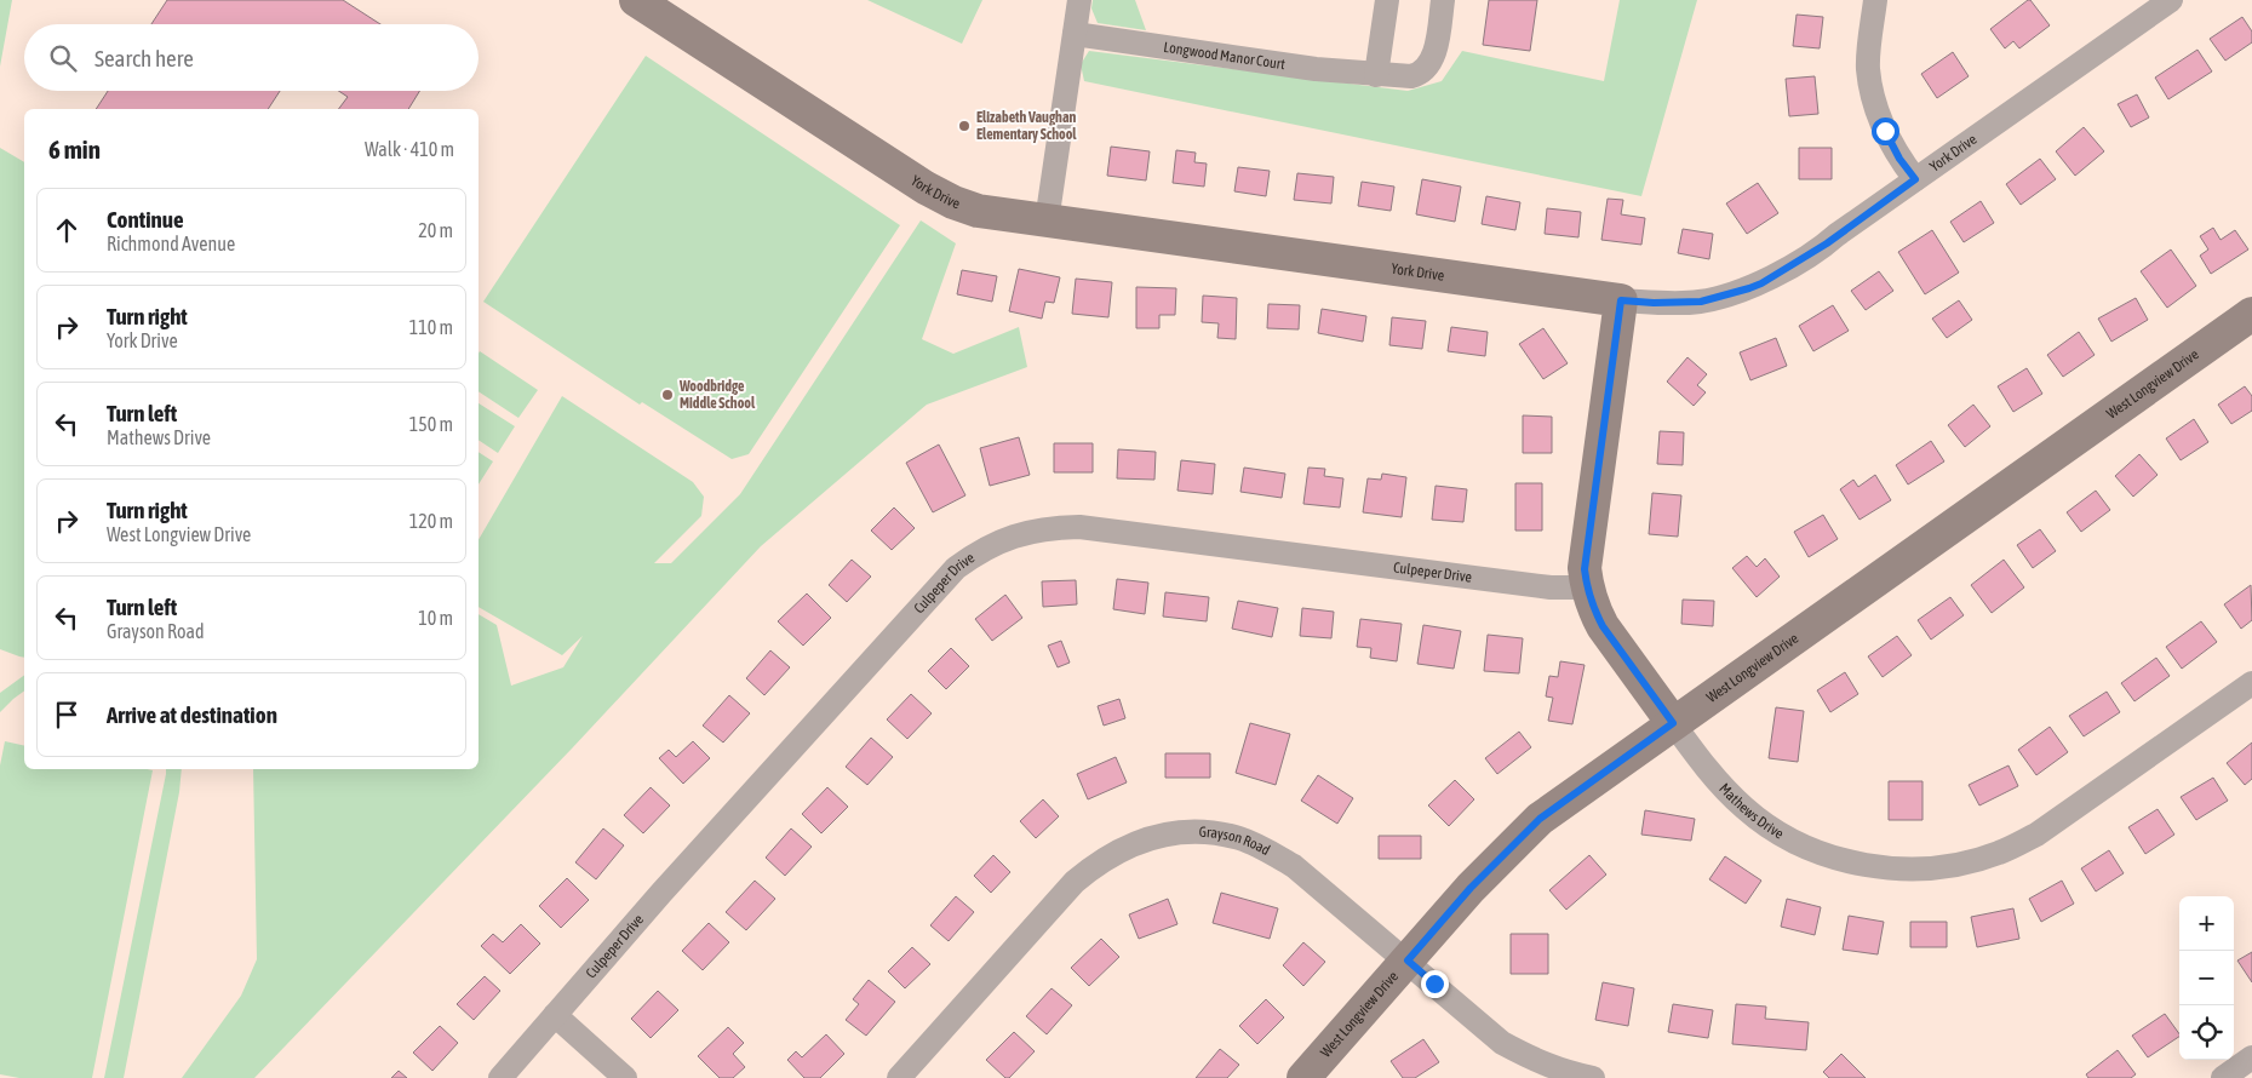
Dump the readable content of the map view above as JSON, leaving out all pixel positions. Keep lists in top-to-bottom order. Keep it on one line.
{"streets":{"street":["Longwood Manor Court","York Drive","West Longview Drive","Culpeper Drive","Mathews Drive","Grayson Road"]},"crossings":[["York Drive","Mathews Drive"],["West Longview Drive","Mathews Drive"],["West Longview Drive","Grayson Road"],["Culpeper Drive","Mathews Drive"]],"places":["Elizabeth Vaughan Elementary School","Woodbridge Middle School"],"page":{"search":"Search here","heading":["6 min","Walk · 410 m"],"list":[["Continue","Richmond Avenue","20 m"],["Turn right","York Drive","110 m"],["Turn left","Mathews Drive","150 m"],["Turn right","West Longview Drive","120 m"],["Turn left","Grayson Road","10 m"],"Arrive at destination"],"map_buttons":["+","−"]}}
